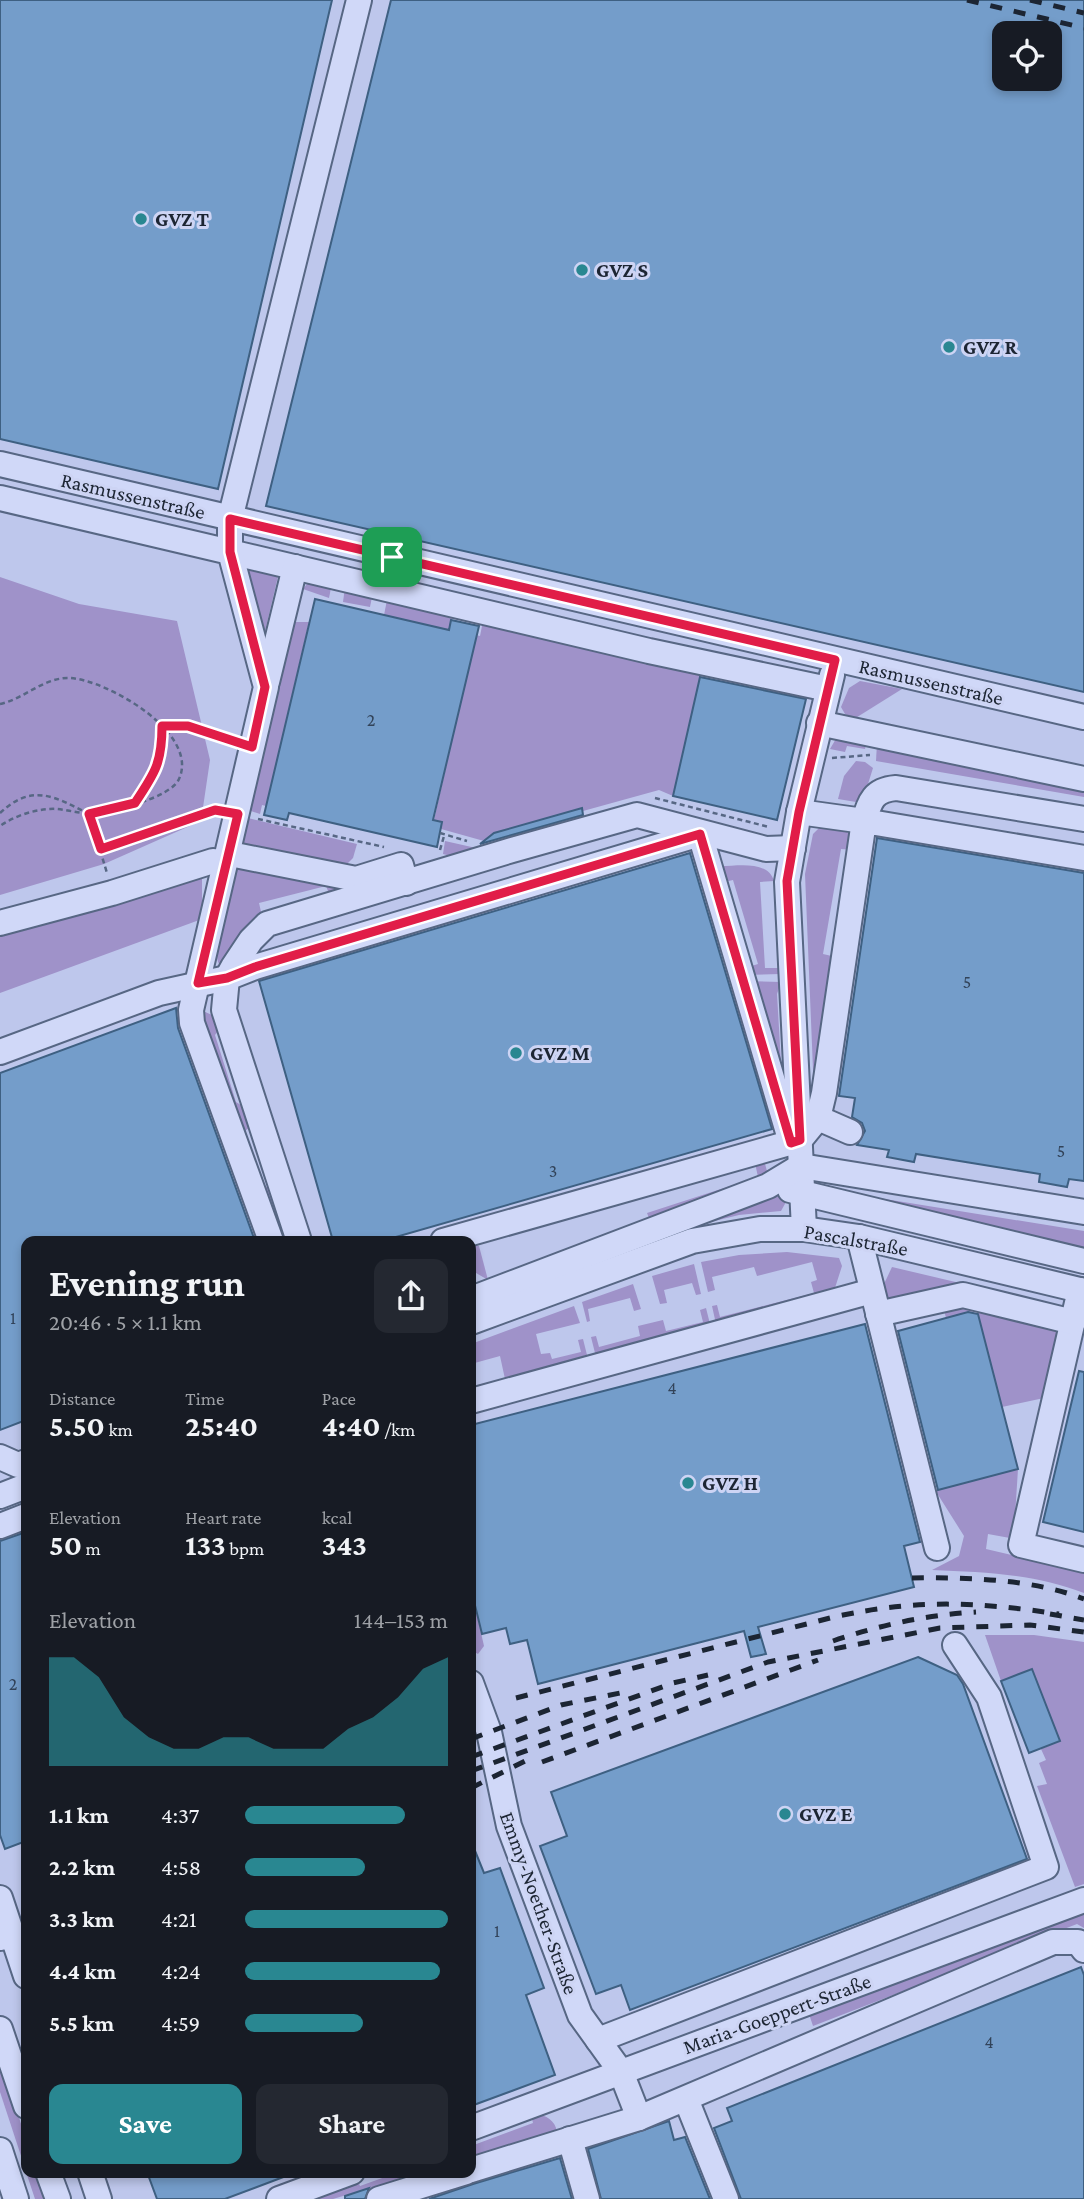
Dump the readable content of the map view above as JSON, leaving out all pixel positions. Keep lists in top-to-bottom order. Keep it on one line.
{"streets":{"street":["Rasmussenstraße","Pascalstraße","Emmy-Noether-Straße","Maria-Goeppert-Straße"]},"crossings":[["Emmy-Noether-Straße","Maria-Goeppert-Straße"]],"places":["GVZ T","GVZ S","GVZ R","GVZ M","GVZ H","GVZ E"],"house_numbers":["2","5","5","3","1","4","2","1","4"],"page":{"heading":["Evening run","20:46 · 5 × 1.1 km"],"stats":[["Distance","5.50 km"],["Time","25:40"],["Pace","4:40 /km"],["Elevation","50 m"],["Heart rate","133 bpm"],["kcal","343"]],"chart":["Elevation","144–153 m"],"list":[{"name":"1.1 km","note":"4:37"},{"name":"2.2 km","note":"4:58"},{"name":"3.3 km","note":"4:21"},{"name":"4.4 km","note":"4:24"},{"name":"5.5 km","note":"4:59"}],"buttons":["Save","Share"]}}
